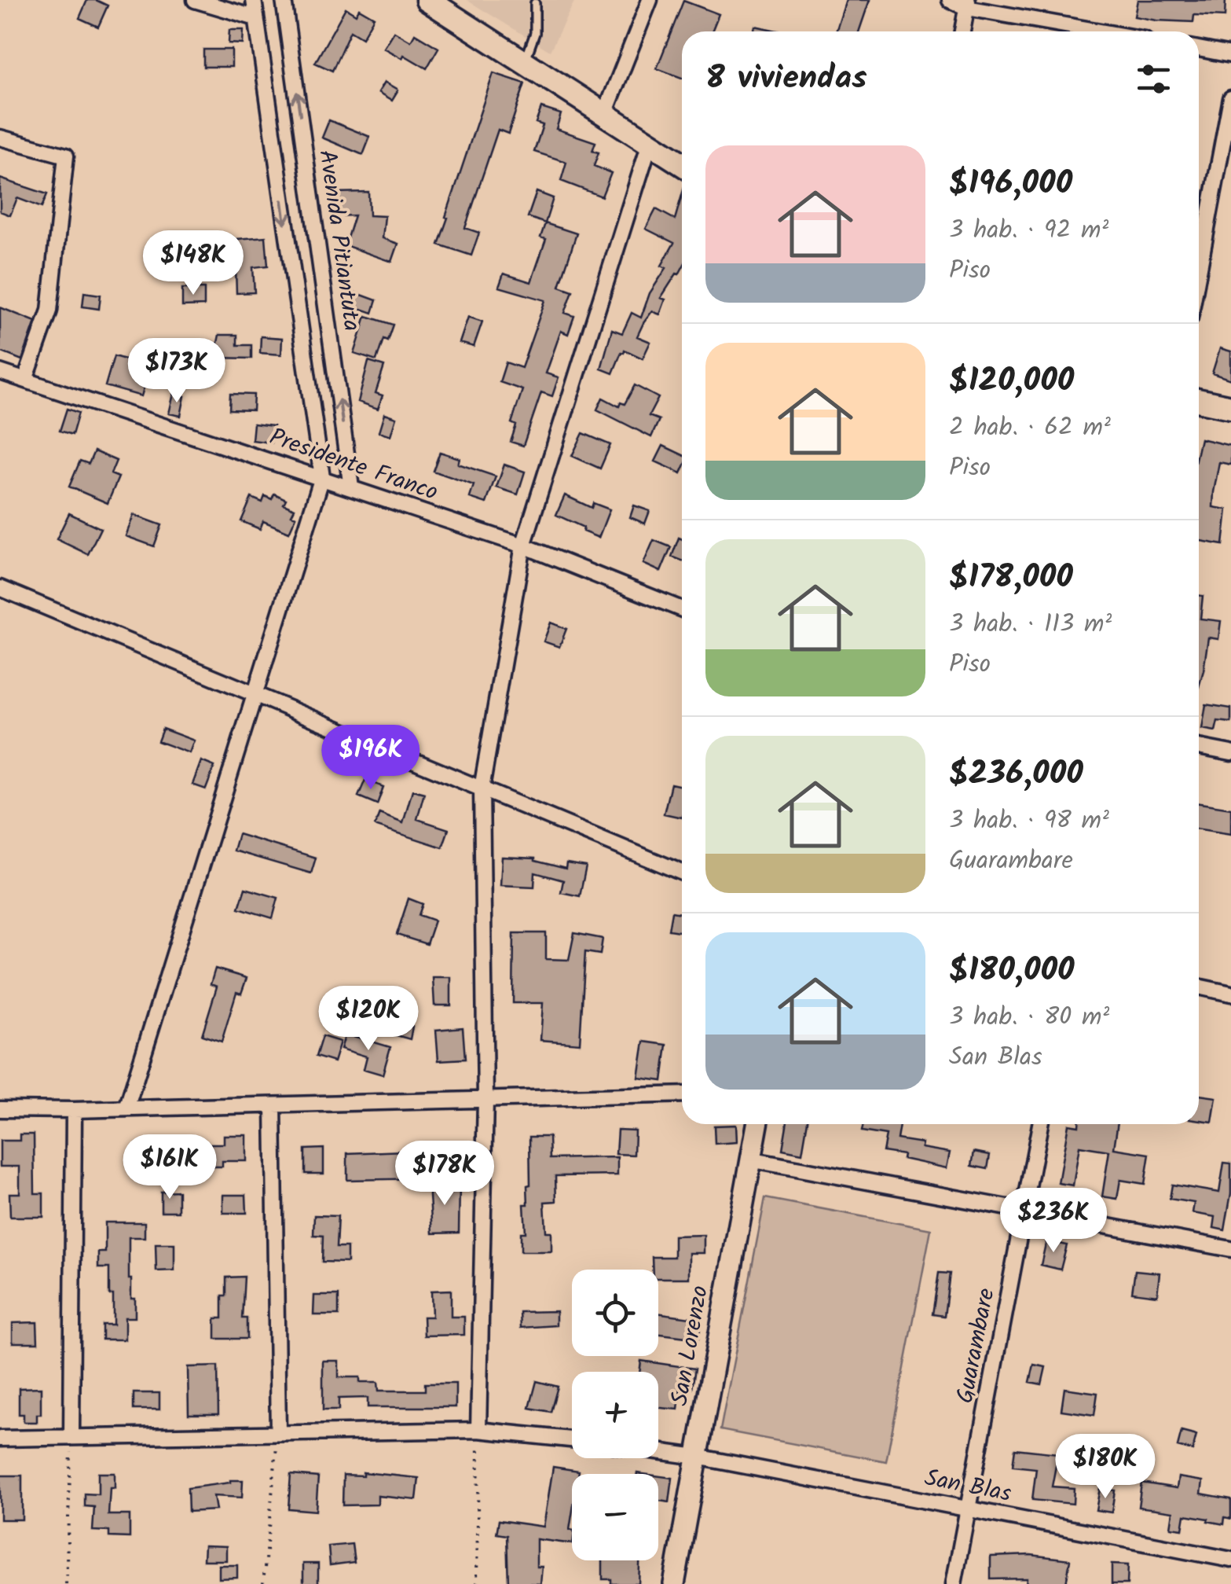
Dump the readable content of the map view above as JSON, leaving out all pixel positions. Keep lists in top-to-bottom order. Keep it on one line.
{"streets":{"street":["Avenida Pitiantuta","Presidente Franco","San Lorenzo","Guarambare","San Blas"]},"crossings":[["Avenida Pitiantuta","Presidente Franco"],["San Lorenzo","San Blas"],["Guarambare","San Blas"]],"page":{"heading":"8 viviendas","list":[{"name":"$196,000","note":"3 hab. · 92 m² · Piso"},{"name":"$120,000","note":"2 hab. · 62 m² · Piso"},{"name":"$178,000","note":"3 hab. · 113 m² · Piso"},{"name":"$236,000","note":"3 hab. · 98 m² · Guarambare"},{"name":"$180,000","note":"3 hab. · 80 m² · San Blas"}],"price":["$148K","$173K","$196K","$120K","$161K","$178K","$236K","$180K"],"map_buttons":["+","−"]}}
